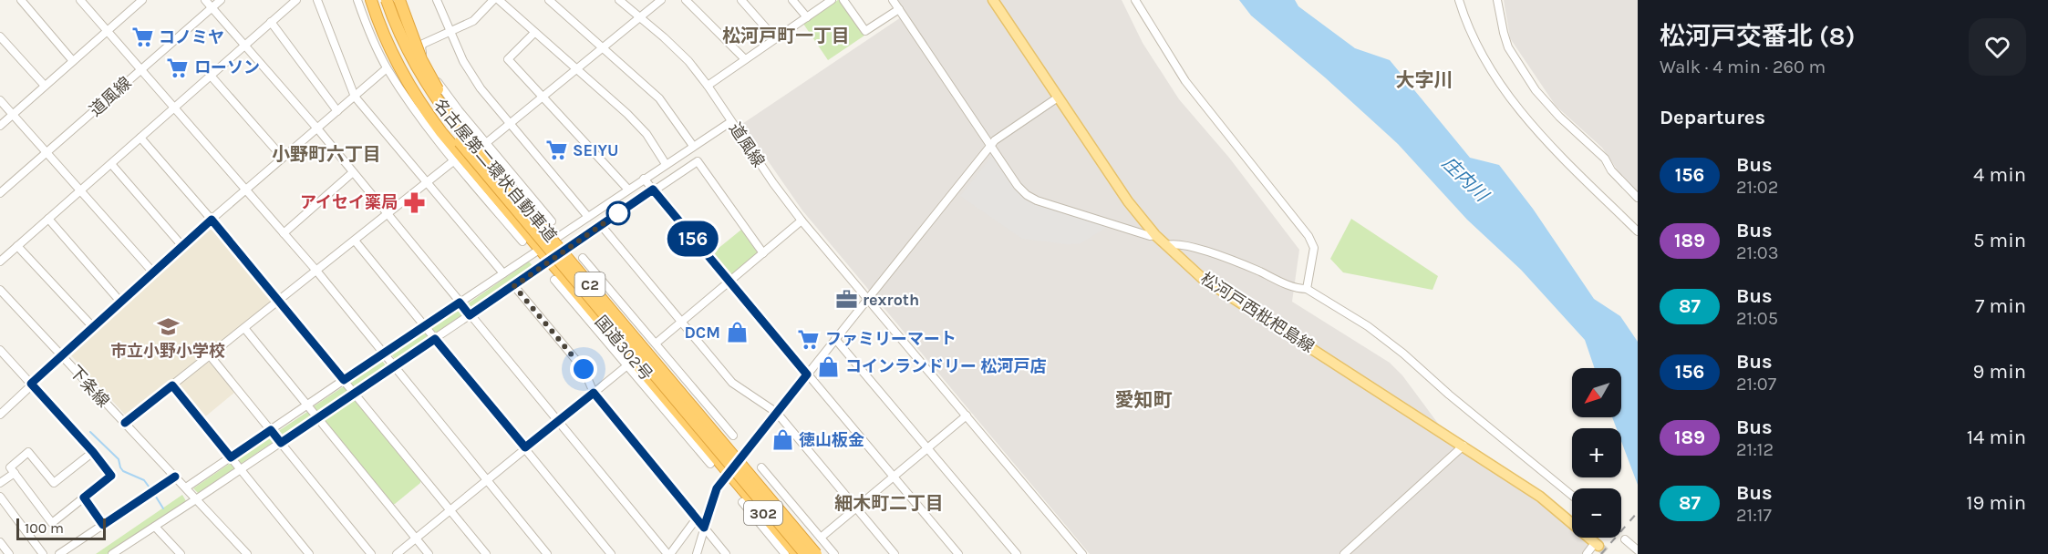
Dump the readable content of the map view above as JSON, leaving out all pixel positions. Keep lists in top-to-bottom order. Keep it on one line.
{"streets":{"highway":["名古屋第二環状自動車道","C2","国道302号","302"],"main road":["松河戸西枇杷島線"],"street":["道風線","下条線"]},"districts":["松河戸町一丁目","大字川","小野町六丁目","愛知町","細木町二丁目"],"water":["庄内川"],"places":{"supermarket":["コノミヤ","ローソン","SEIYU","ファミリーマート"],"pharmacy":["アイセイ薬局"],"office":["rexroth"],"school or university":["市立小野小学校"],"shop":["DCM","コインランドリー 松河戸店","徳山板金"]},"lines":["bus line 156"],"scale_bar":"100 m","north":"bottom left","page":{"on_map":"156","heading":[["松河戸交番北 (8)","Walk · 4 min · 260 m"],"Departures"],"list":[{"mark":"156","name":"Bus","note":"21:02","value":"4 min"},{"mark":"189","name":"Bus","note":"21:03","value":"5 min"},{"mark":"87","name":"Bus","note":"21:05","value":"7 min"},{"mark":"156","name":"Bus","note":"21:07","value":"9 min"},{"mark":"189","name":"Bus","note":"21:12","value":"14 min"},{"mark":"87","name":"Bus","note":"21:17","value":"19 min"}],"map_buttons":["+","−"],"scale":"100 m"}}
